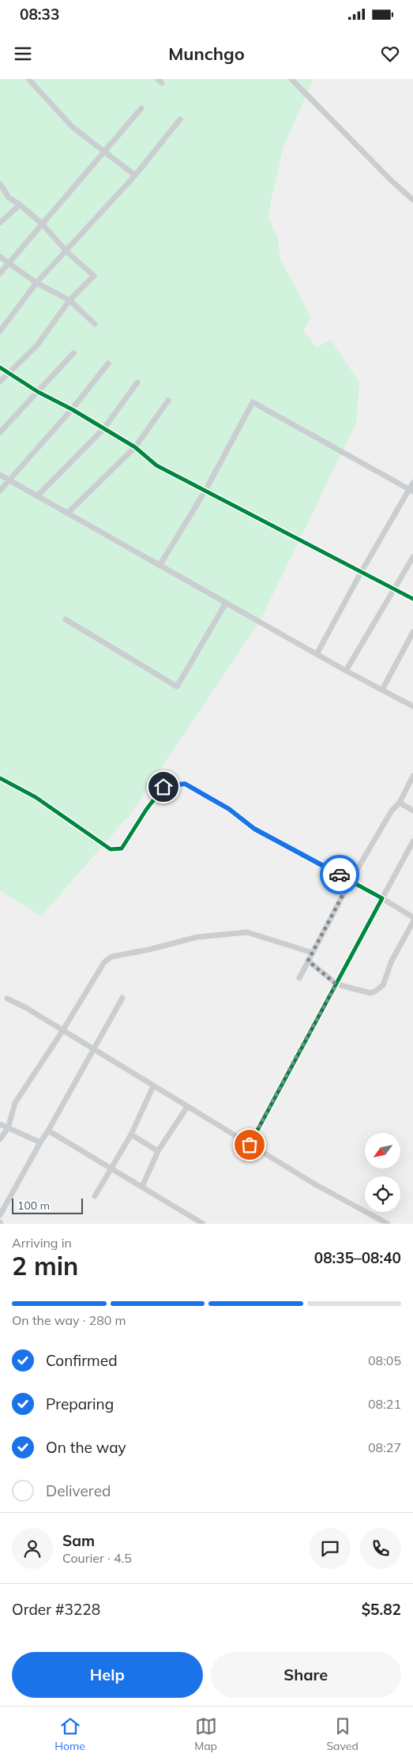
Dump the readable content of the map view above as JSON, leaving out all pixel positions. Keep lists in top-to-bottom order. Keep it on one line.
{"scale_bar":"100 m","north":"bottom left","page":{"status":"08:33","header":"Munchgo","scale":"100 m","heading":["2 min","Arriving in","08:35–08:40"],"panel":["Sam","Courier · 4.5","Order #3228","$5.82"],"bar":"On the way · 280 m","list":[["Confirmed","08:05"],["Preparing","08:21"],["On the way","08:27"],"Delivered"],"buttons":["Help","Share"],"tabs":["Home","Map","Saved"]}}
